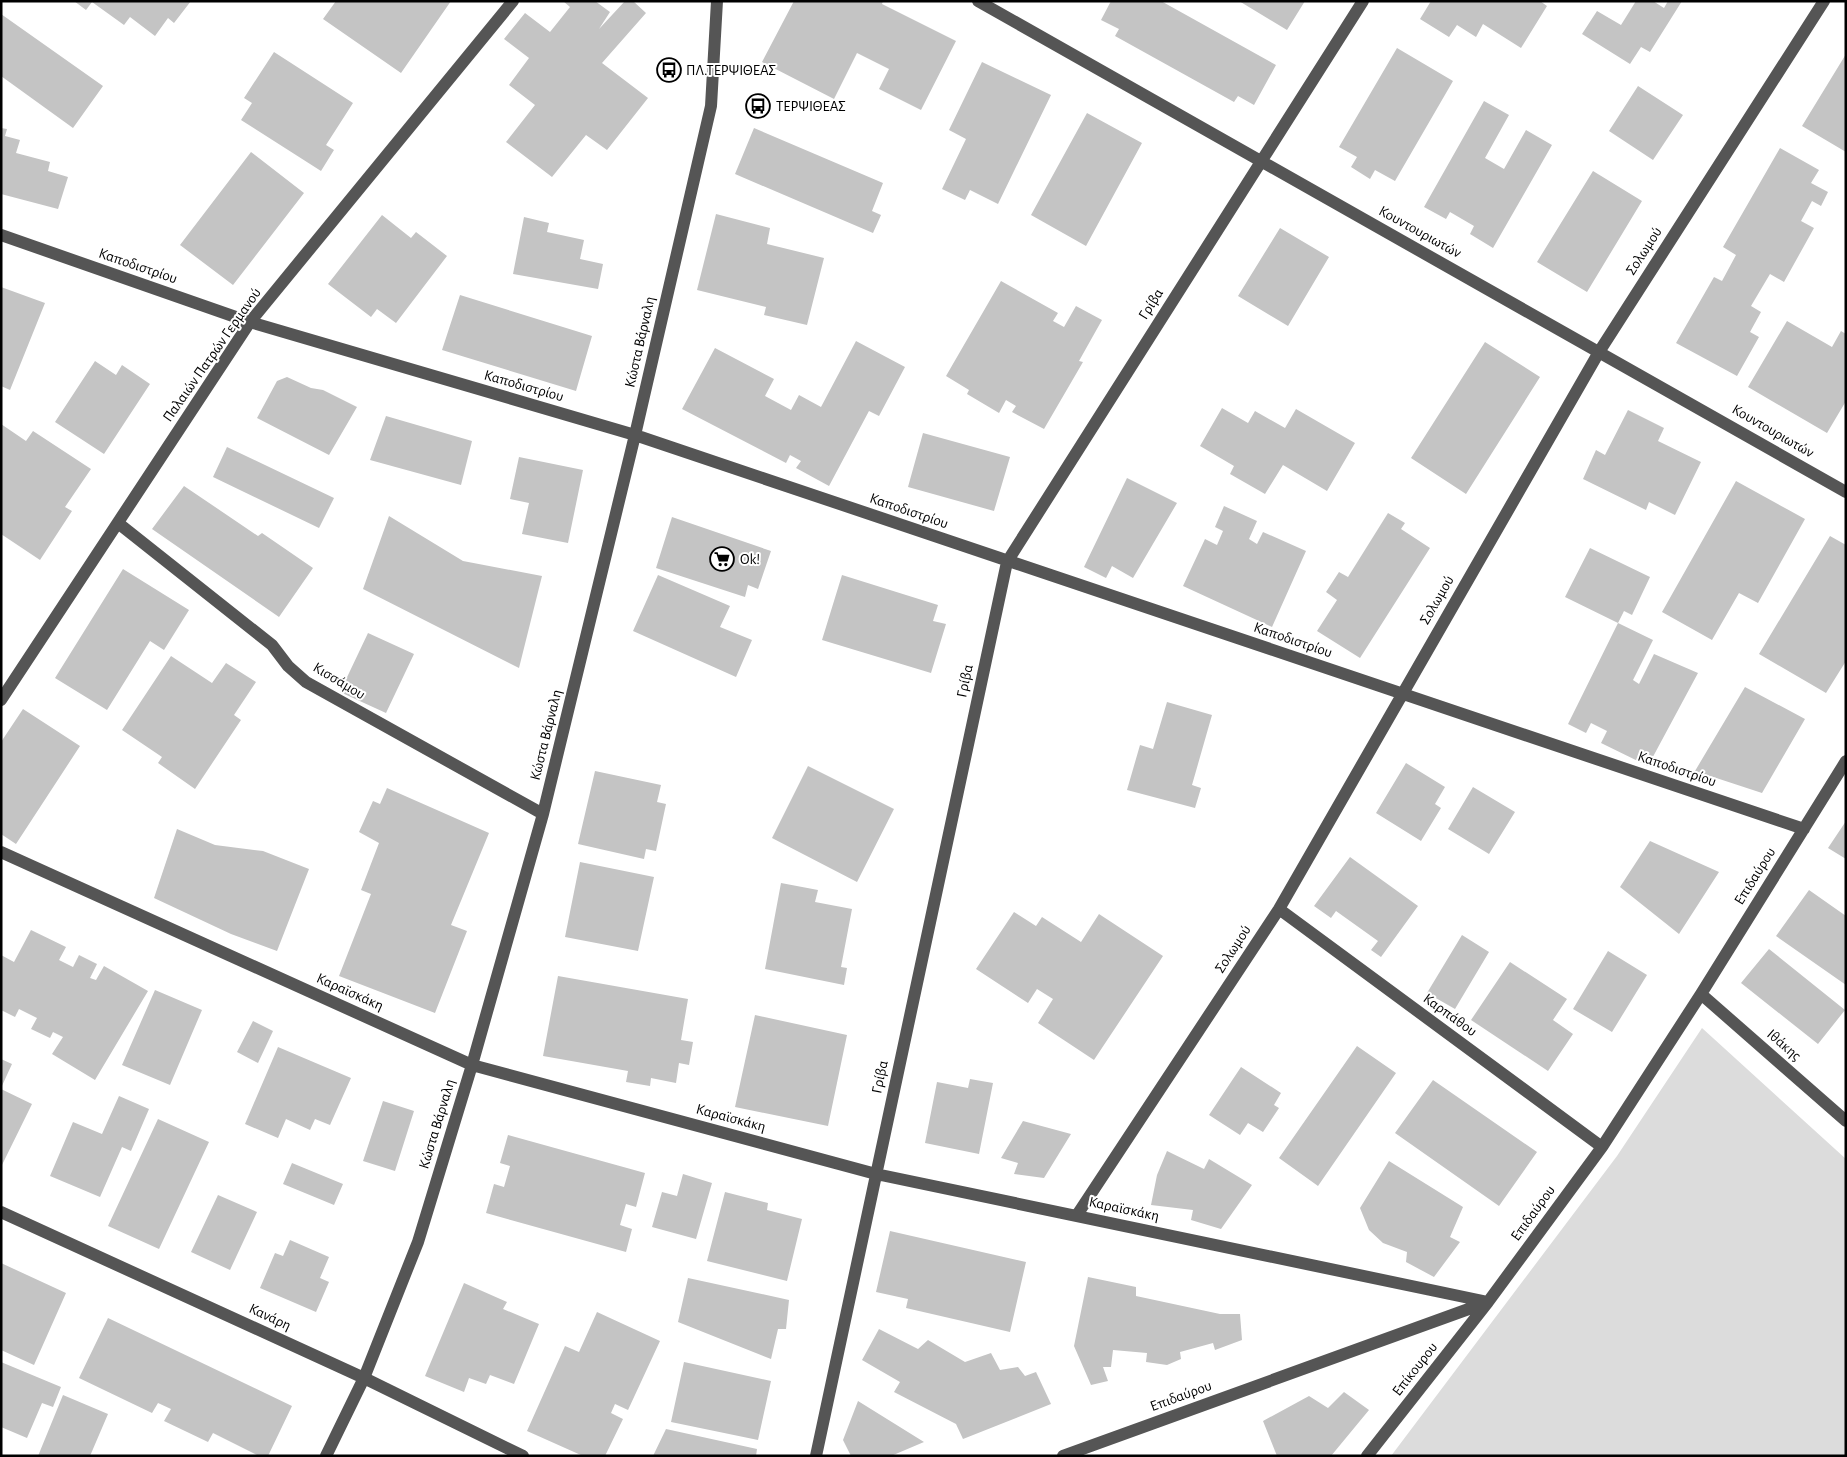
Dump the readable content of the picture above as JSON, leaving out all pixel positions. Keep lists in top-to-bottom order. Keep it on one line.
{"streets":{"street":["Κουντουριωτών","Σολωμού","Καποδιστρίου","Γρίβα","Κώστα Βάρναλη","Παλαιών Πατρών Γερμανού","Κισσάμου","Επιδαύρου","Καραϊσκάκη","Καρπάθου","Ιθάκης","Κανάρη","Επίκουρου"]},"crossings":[["Κουντουριωτών","Σολωμού"],["Κουντουριωτών","Γρίβα"],["Σολωμού","Καποδιστρίου"],["Σολωμού","Καραϊσκάκη"],["Σολωμού","Καρπάθου"],["Καποδιστρίου","Γρίβα"],["Καποδιστρίου","Κώστα Βάρναλη"],["Καποδιστρίου","Παλαιών Πατρών Γερμανού"],["Καποδιστρίου","Επιδαύρου"],["Γρίβα","Καραϊσκάκη"],["Κώστα Βάρναλη","Κισσάμου"],["Κώστα Βάρναλη","Καραϊσκάκη"],["Κώστα Βάρναλη","Κανάρη"],["Παλαιών Πατρών Γερμανού","Κισσάμου"],["Επιδαύρου","Καραϊσκάκη"],["Επιδαύρου","Καρπάθου"],["Επιδαύρου","Ιθάκης"],["Επιδαύρου","Επίκουρου"],["Καραϊσκάκη","Επίκουρου"]],"places":{"bus stop":["ΠΛ.ΤΕΡΨΙΘΕΑΣ","ΤΕΡΨΙΘΕΑΣ"],"supermarket":["Ok!"]}}
